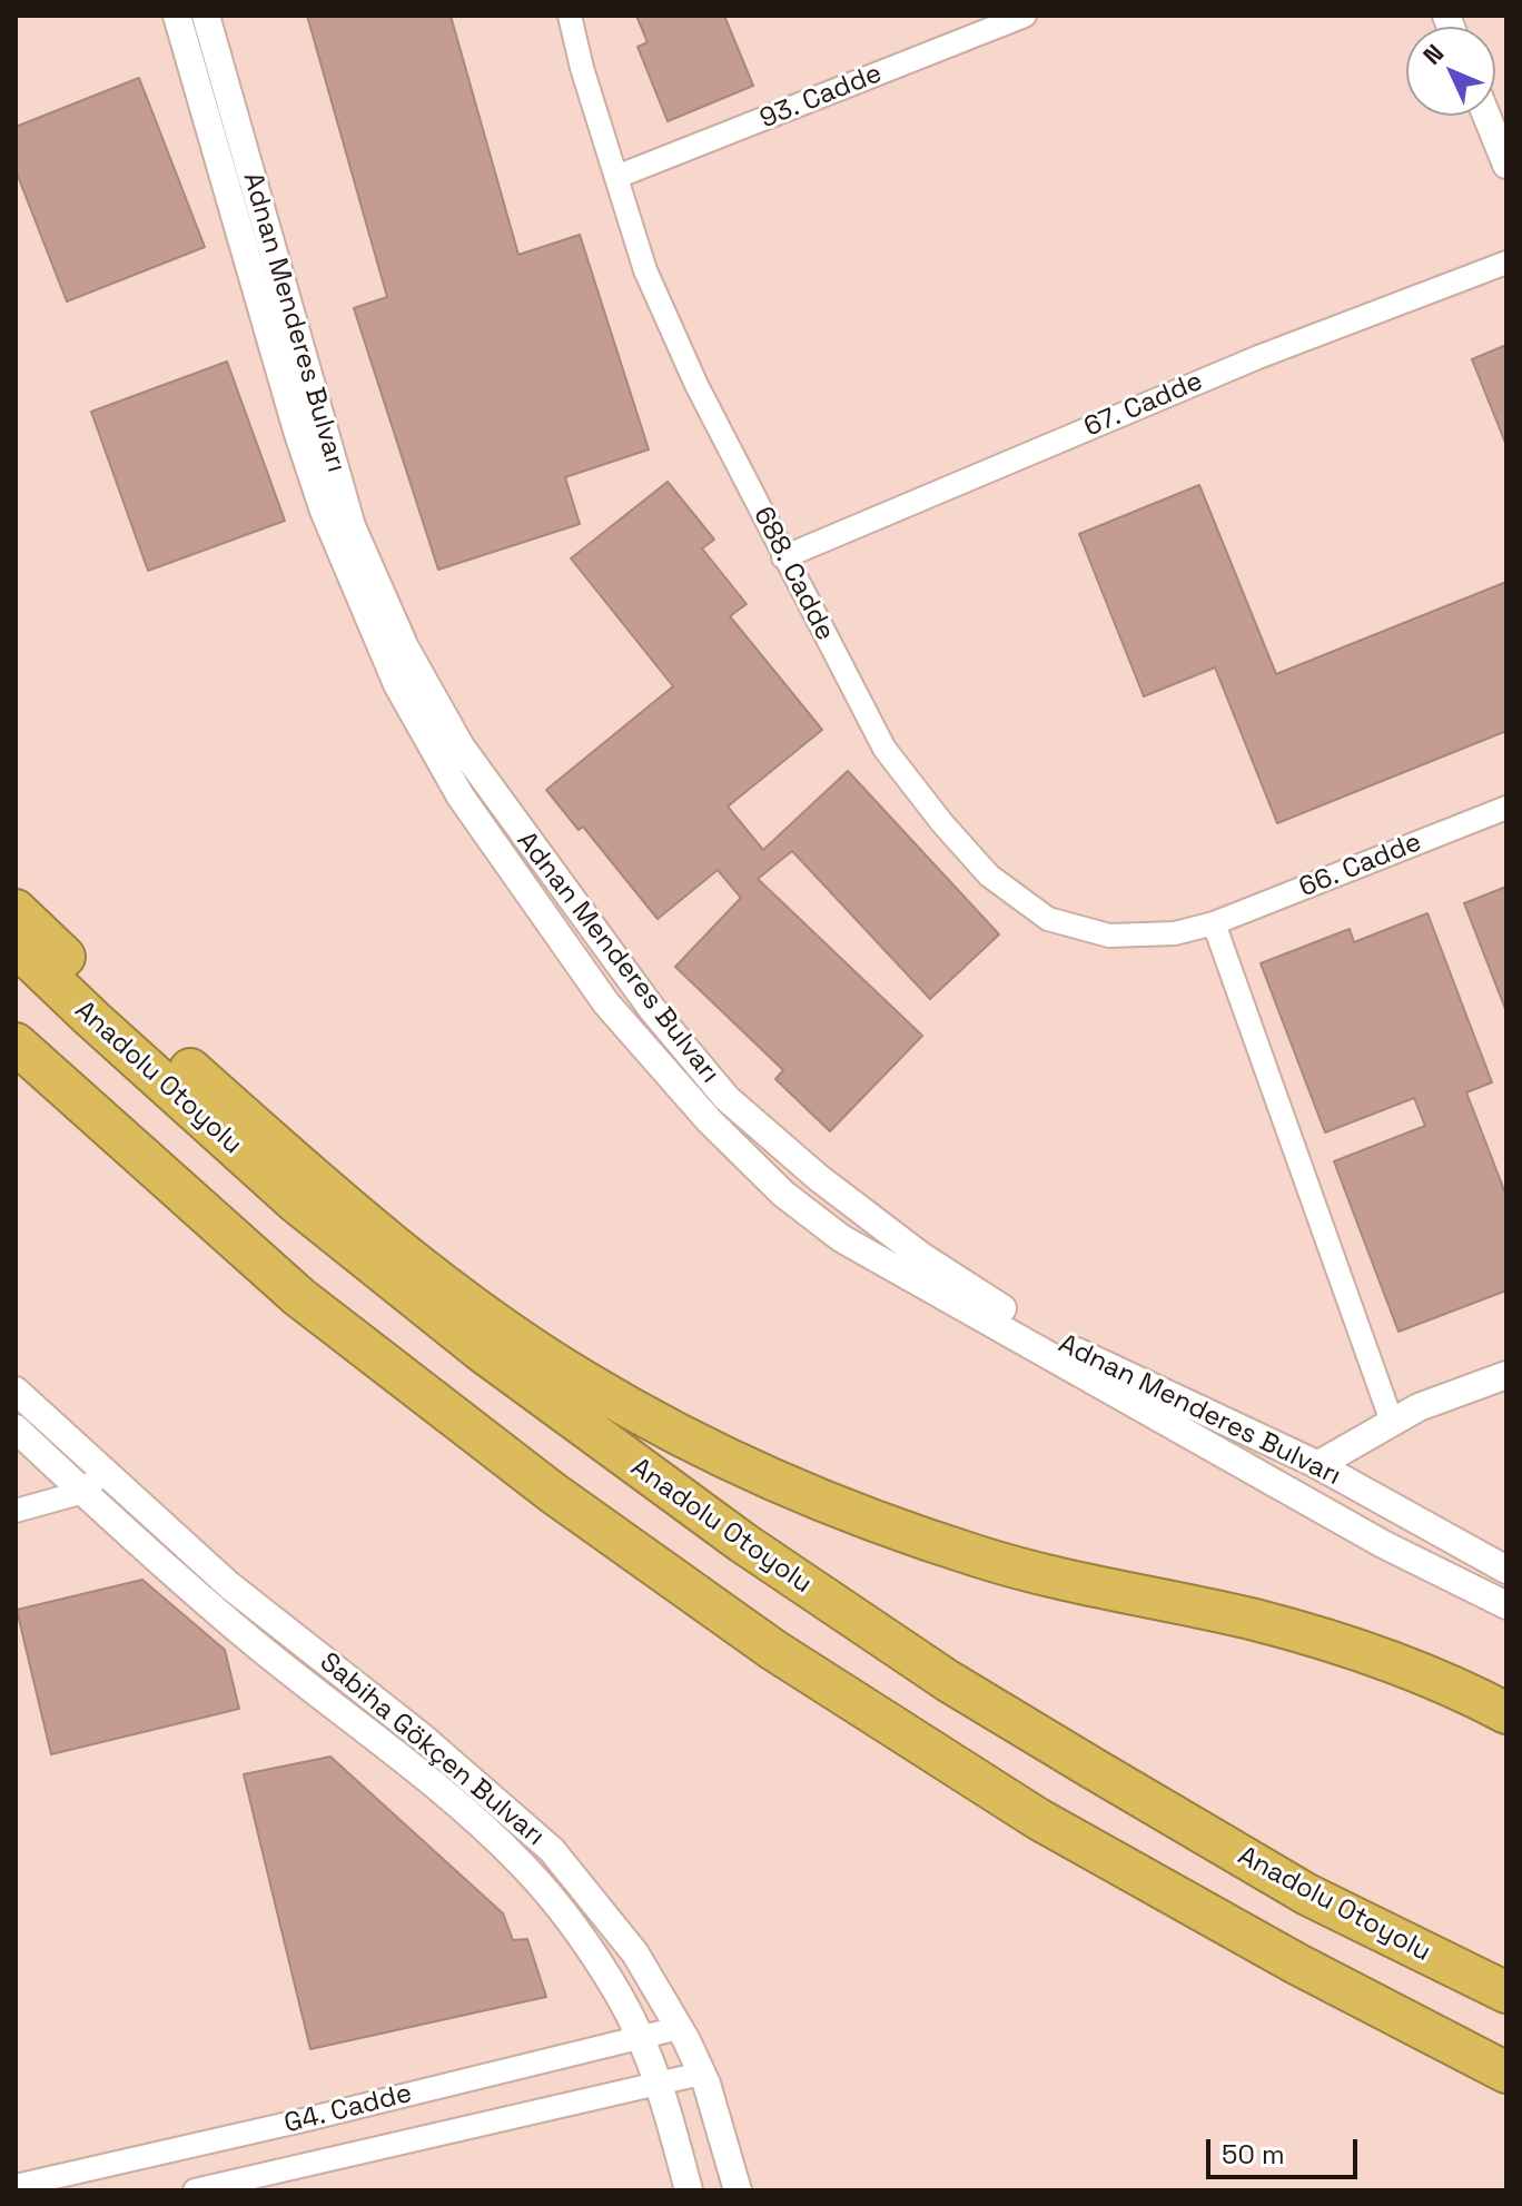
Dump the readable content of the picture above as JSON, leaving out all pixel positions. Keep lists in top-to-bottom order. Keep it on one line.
{"streets":{"highway":["Anadolu Otoyolu"],"street":["93. Cadde","Adnan Menderes Bulvarı","67. Cadde","688. Cadde","66. Cadde","Sabiha Gökçen Bulvarı","G4. Cadde"]},"crossings":[["93. Cadde","688. Cadde"],["67. Cadde","688. Cadde"],["688. Cadde","66. Cadde"],["Sabiha Gökçen Bulvarı","G4. Cadde"]],"scale_bar":"50 m","north":"top left"}
